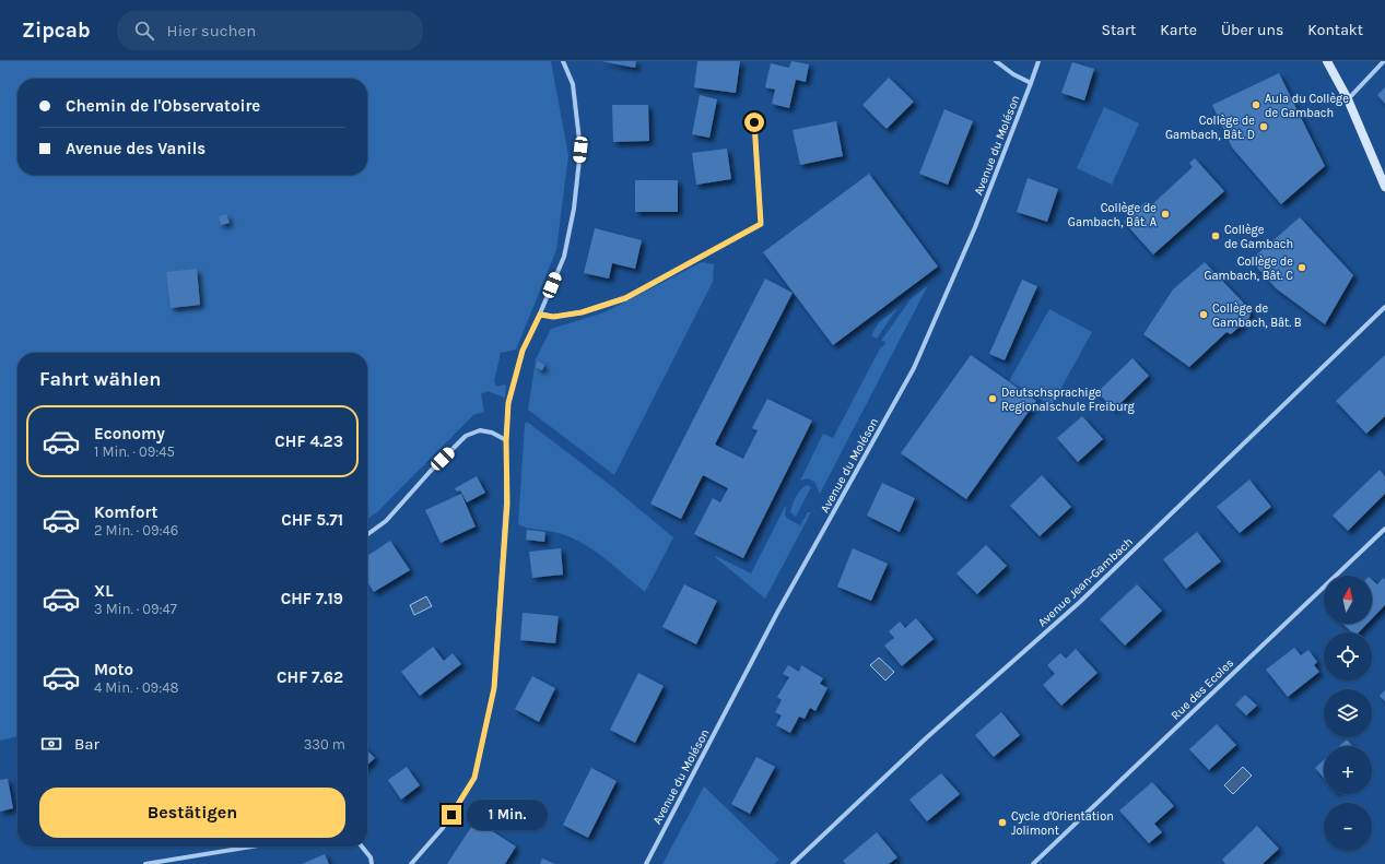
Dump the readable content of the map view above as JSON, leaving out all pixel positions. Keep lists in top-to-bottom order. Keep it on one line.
{"streets":{"street":["Avenue du Moléson","Avenue Jean-Gambach","Rue des Ecoles"]},"places":["Aula du Collège de Gambach","Collège de Gambach, Bât. D","Collège de Gambach, Bât. A","Collège de Gambach","Collège de Gambach, Bât. C","Collège de Gambach, Bât. B","Deutschsprachige Regionalschule Freiburg","Cycle d'Orientation Jolimont"],"north":"top","page":{"header":"Zipcab","search":"Hier suchen","nav":["Start","Karte","Über uns","Kontakt"],"banner":["Chemin de l'Observatoire","Avenue des Vanils"],"heading":"Fahrt wählen","list":[{"name":"Economy","note":"1 Min. · 09:45","value":"CHF 4.23"},{"name":"Komfort","note":"2 Min. · 09:46","value":"CHF 5.71"},{"name":"XL","note":"3 Min. · 09:47","value":"CHF 7.19"},{"name":"Moto","note":"4 Min. · 09:48","value":"CHF 7.62"}],"map_buttons":["+","−"],"pay":["Bar","330 m"],"buttons":"Bestätigen","bubble":"1 Min."}}
